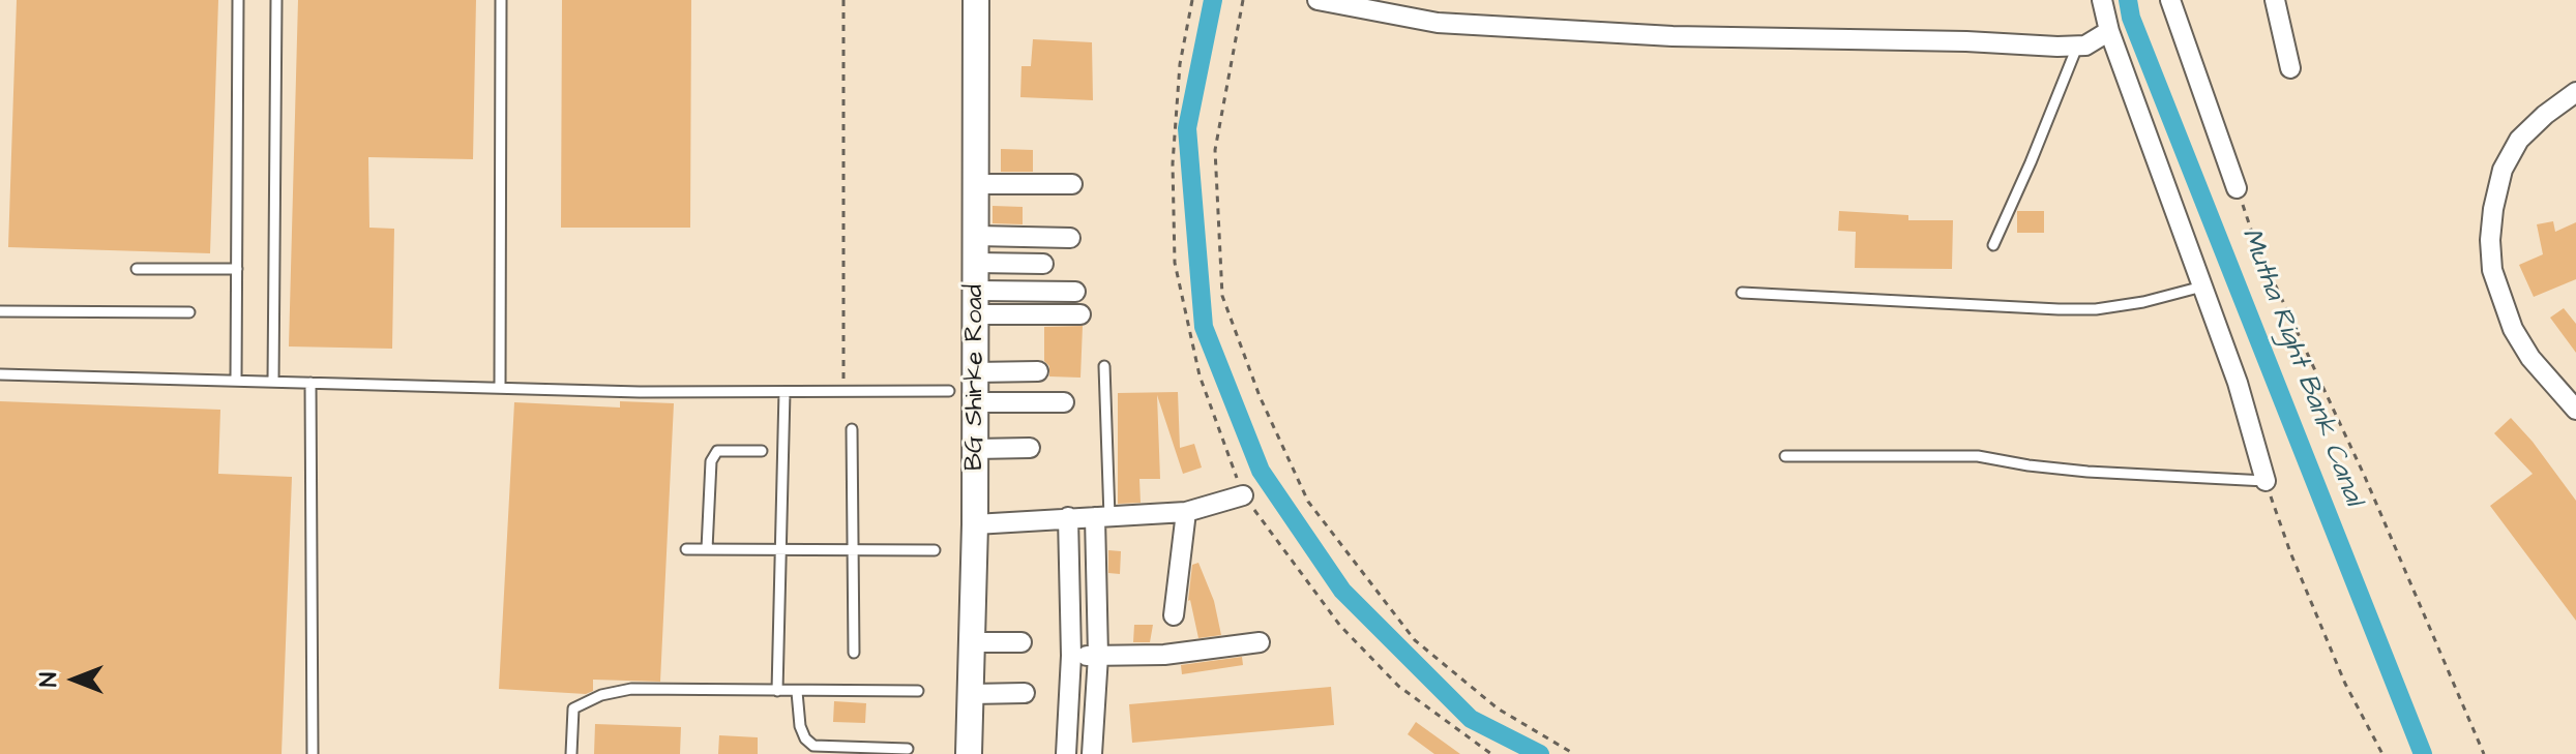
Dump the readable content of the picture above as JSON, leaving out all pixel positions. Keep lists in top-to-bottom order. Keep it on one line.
{"streets":{"street":["BG Shirke Road"]},"water":["Mutha Right Bank Canal"],"north":"left"}
